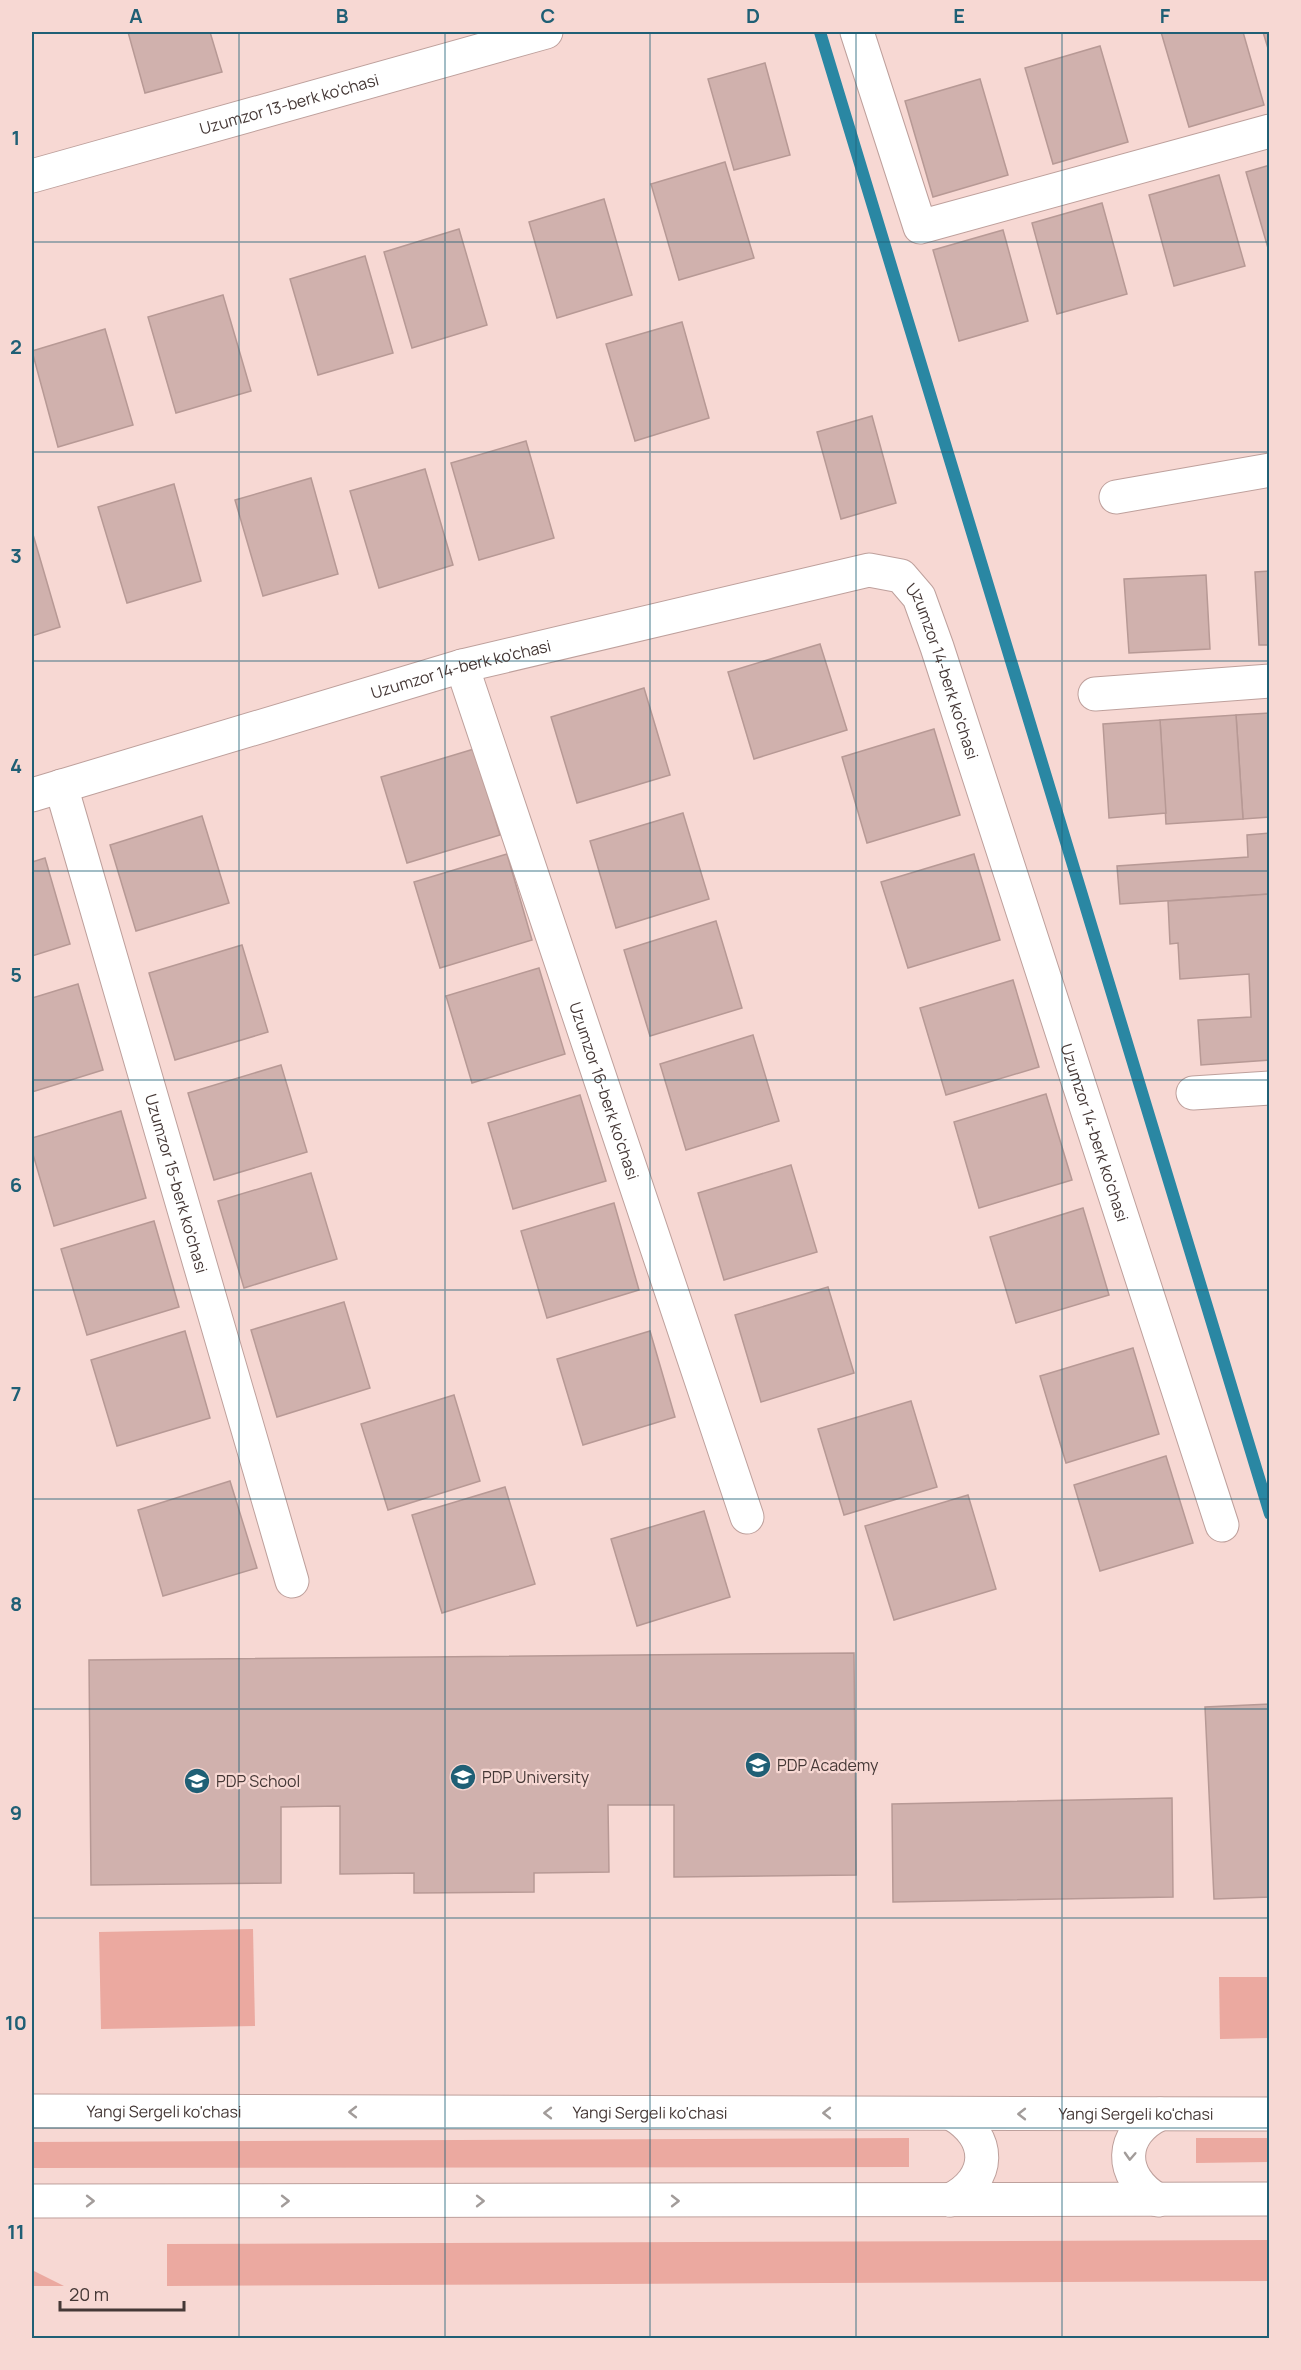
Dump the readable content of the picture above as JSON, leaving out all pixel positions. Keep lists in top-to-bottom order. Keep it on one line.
{"streets":{"street":["Uzumzor 13-berk ko'chasi","Uzumzor 14-berk ko'chasi","Uzumzor 16-berk ko'chasi","Uzumzor 15-berk ko'chasi","Yangi Sergeli ko'chasi"]},"crossings":[["Uzumzor 14-berk ko'chasi","Uzumzor 16-berk ko'chasi"],["Uzumzor 14-berk ko'chasi","Uzumzor 15-berk ko'chasi"]],"places":{"school or university":["PDP Academy","PDP University","PDP School"]},"scale_bar":"20 m","grid":{"columns":["A","B","C","D","E","F"],"rows":["1","2","3","4","5","6","7","8","9","10","11"]}}
